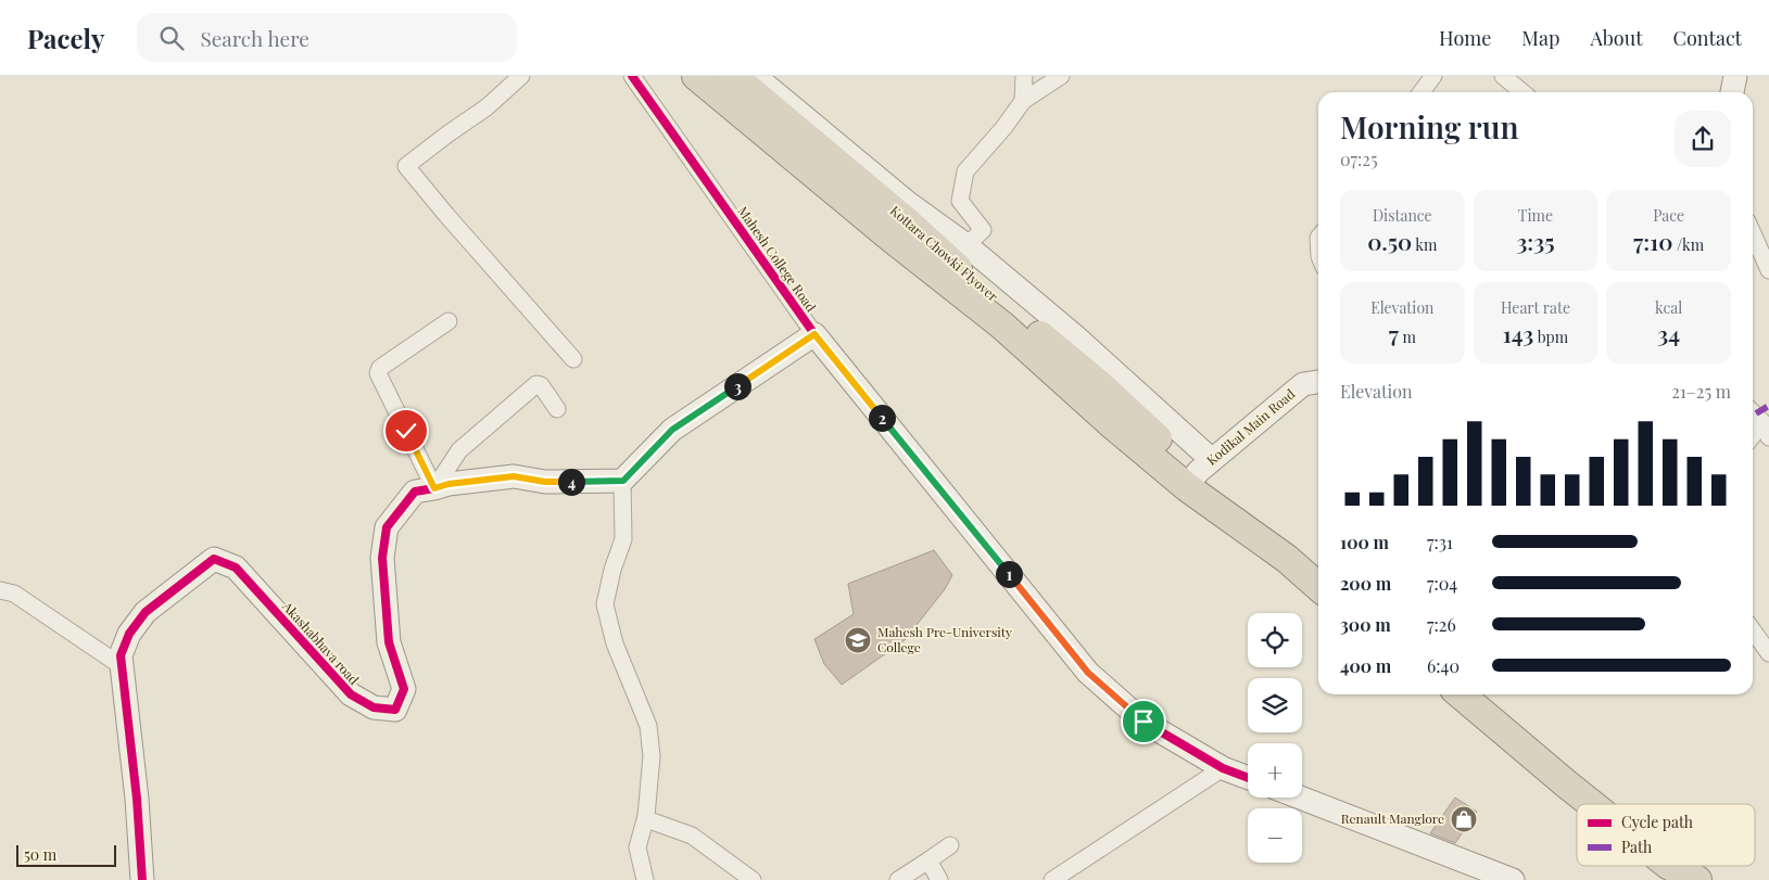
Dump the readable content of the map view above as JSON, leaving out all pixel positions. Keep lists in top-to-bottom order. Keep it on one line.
{"streets":{"highway":["Kottara Chowki Flyover"],"street":["Mahesh College Road","Kodikal Main Road","Akashabhava road"]},"crossings":[["Kottara Chowki Flyover","Kodikal Main Road"]],"places":{"school or university":["Mahesh Pre-University College"],"shop":["Renault Manglore"]},"legend":["Cycle path","Path"],"scale_bar":"50 m","page":{"header":"Pacely","search":"Search here","nav":["Home","Map","About","Contact"],"heading":["Morning run","07:25"],"stats":[["Distance","0.50 km"],["Time","3:35"],["Pace","7:10 /km"],["Elevation","7 m"],["Heart rate","143 bpm"],["kcal","34"]],"chart":["Elevation","21–25 m"],"pins":["3","2","4","1"],"list":[{"name":"100 m","note":"7:31"},{"name":"200 m","note":"7:04"},{"name":"300 m","note":"7:26"},{"name":"400 m","note":"6:40"}],"map_buttons":["+","−"],"scale":"50 m"}}
